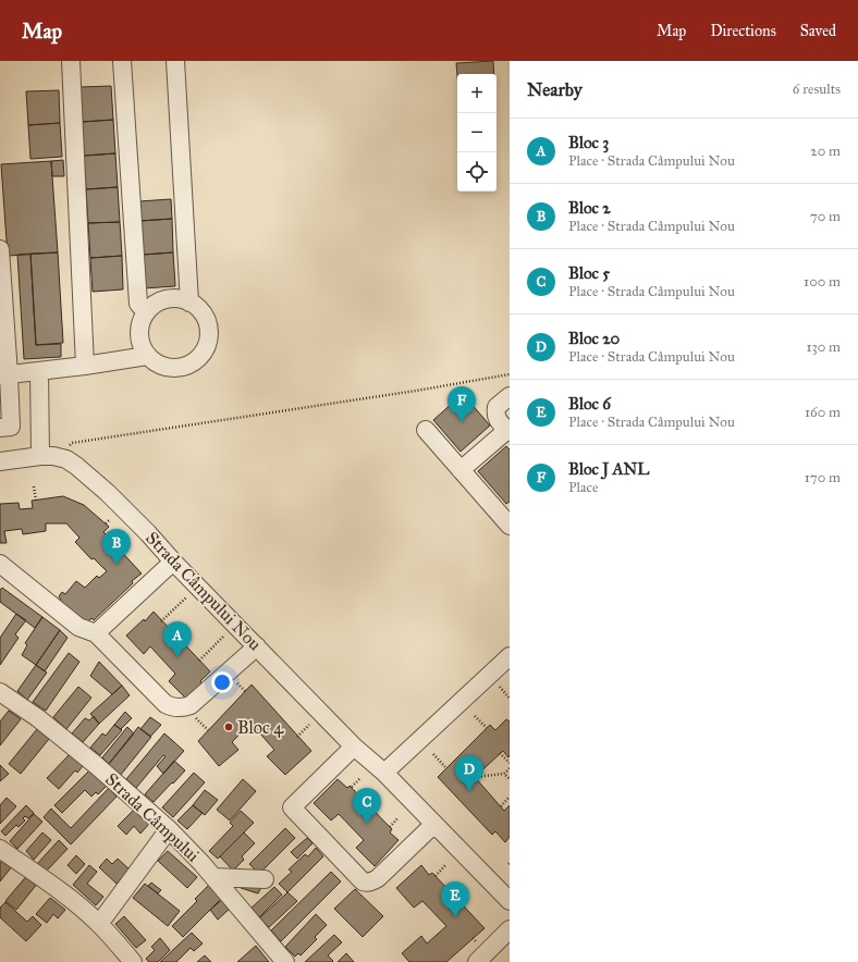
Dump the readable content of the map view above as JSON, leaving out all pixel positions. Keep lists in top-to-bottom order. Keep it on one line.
{"streets":{"street":["Strada Câmpului Nou","Strada Câmpului"]},"places":["Bloc 4"],"page":{"header":"Map","nav":["Map","Directions","Saved"],"heading":["Nearby","6 results"],"map_buttons":["+","−"],"list":[{"mark":"A","name":"Bloc 3","note":"Place · Strada Câmpului Nou","value":"20 m"},{"mark":"B","name":"Bloc 2","note":"Place · Strada Câmpului Nou","value":"70 m"},{"mark":"C","name":"Bloc 5","note":"Place · Strada Câmpului Nou","value":"100 m"},{"mark":"D","name":"Bloc 20","note":"Place · Strada Câmpului Nou","value":"130 m"},{"mark":"E","name":"Bloc 6","note":"Place · Strada Câmpului Nou","value":"160 m"},{"mark":"F","name":"Bloc J ANL","note":"Place","value":"170 m"}],"pins":["F","B","A","D","C","E"]}}
